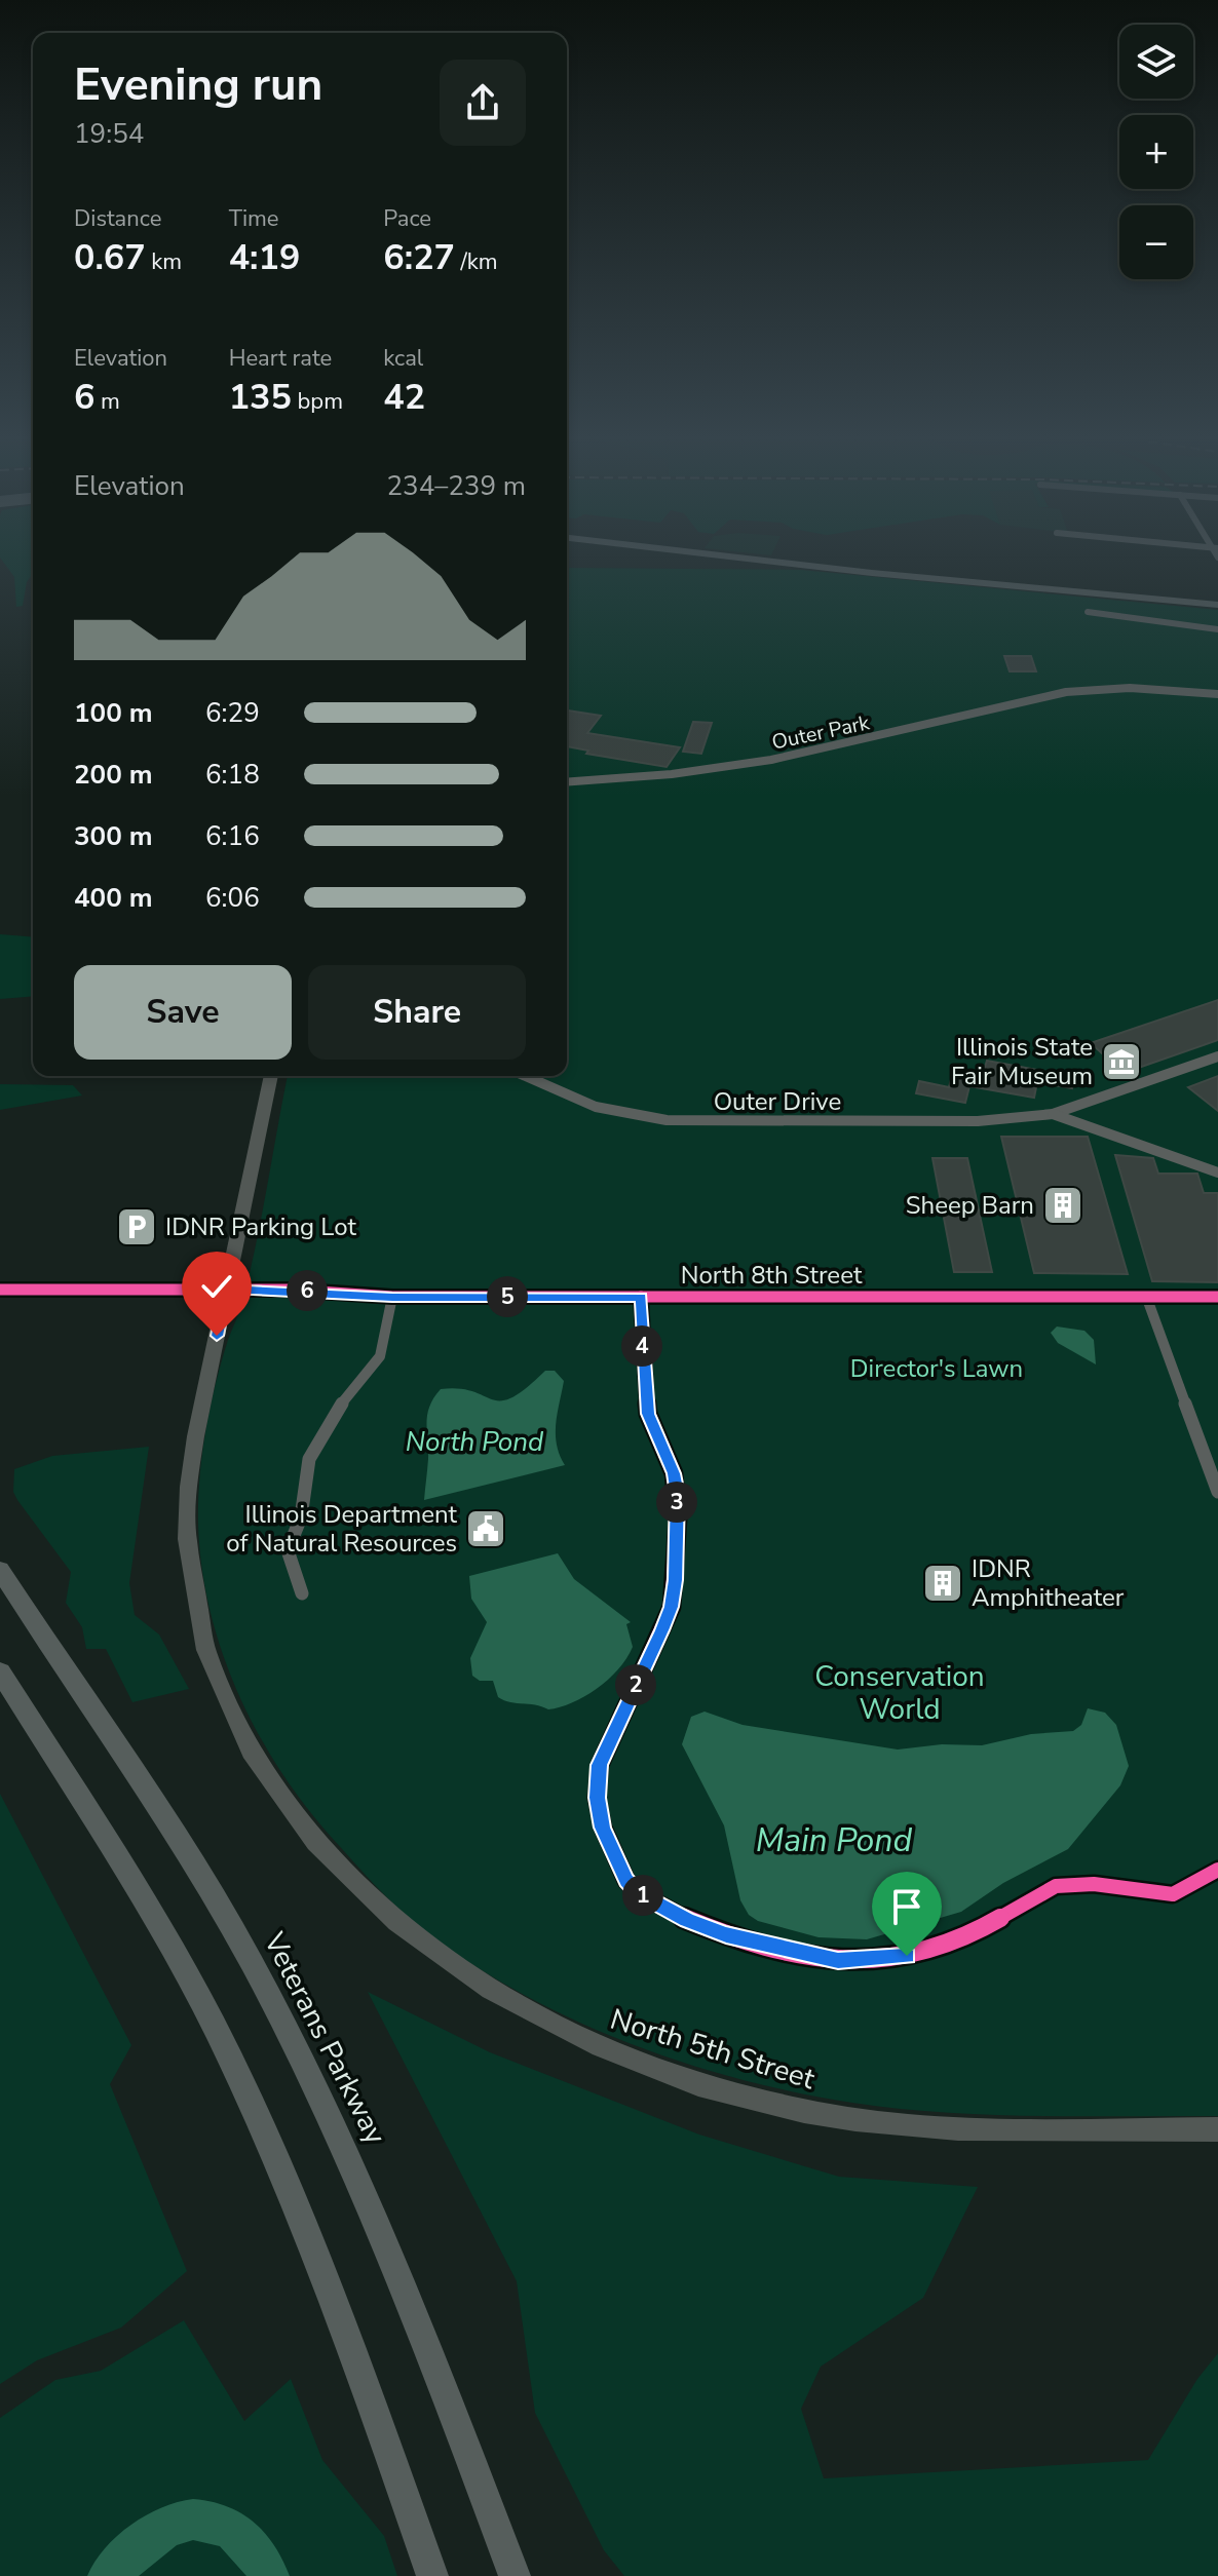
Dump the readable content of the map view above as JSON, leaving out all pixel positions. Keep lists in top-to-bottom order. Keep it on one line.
{"streets":{"highway":["Veterans Parkway"],"main road":["North 5th Street"],"street":["Outer Park","Outer Drive","North 8th Street"]},"crossings":[["North 8th Street","North 5th Street"]],"water":["North Pond","Main Pond"],"parks":["Director's Lawn","Conservation World"],"places":{"museum":["Illinois State Fair Museum"],"building":["Sheep Barn","IDNR Amphitheater"],"parking":["IDNR Parking Lot"],"public building":["Illinois Department of Natural Resources"]},"page":{"map_buttons":["+","−"],"heading":["Evening run","19:54"],"stats":[["Distance","0.67 km"],["Time","4:19"],["Pace","6:27 /km"],["Elevation","6 m"],["Heart rate","135 bpm"],["kcal","42"]],"chart":["Elevation","234–239 m"],"list":[{"name":"100 m","note":"6:29"},{"name":"200 m","note":"6:18"},{"name":"300 m","note":"6:16"},{"name":"400 m","note":"6:06"}],"buttons":["Save","Share"],"pins":["6","5","4","3","2","1"]}}
